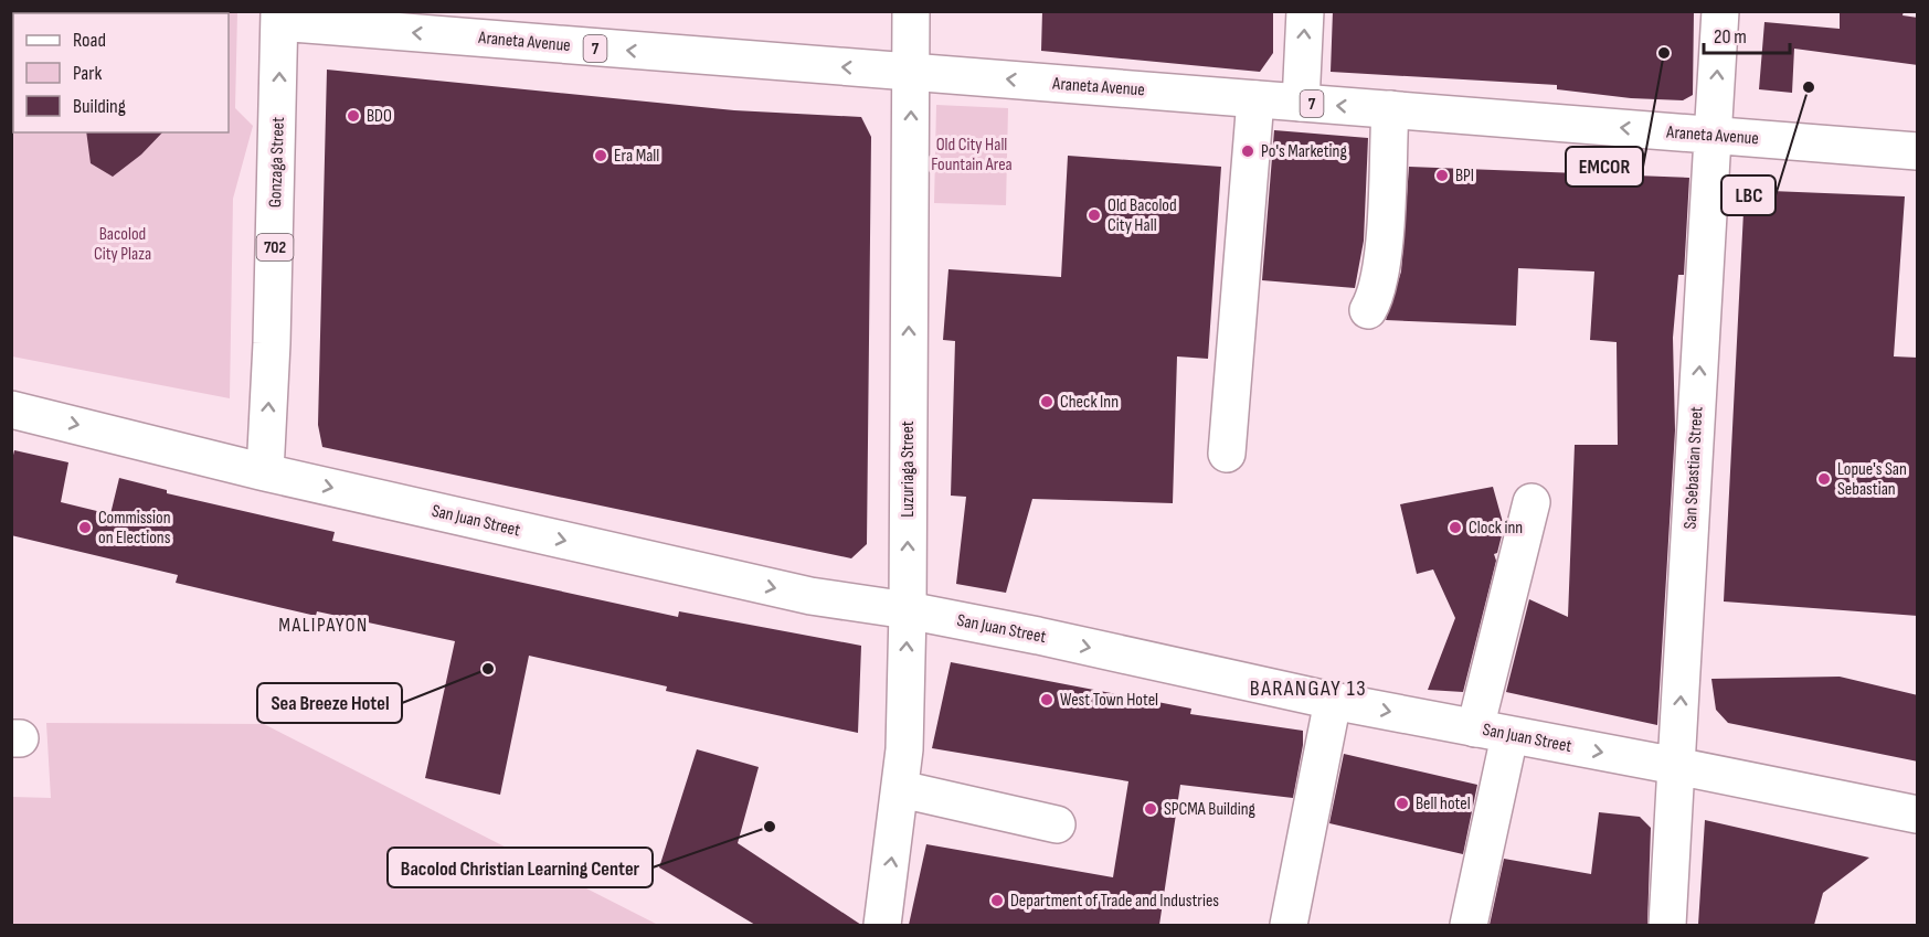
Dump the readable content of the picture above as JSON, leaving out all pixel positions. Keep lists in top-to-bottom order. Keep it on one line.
{"streets":{"main road":["Araneta Avenue","7","Gonzaga Street","702","San Sebastian Street","Luzuriaga Street","San Juan Street"]},"crossings":[["Araneta Avenue","Gonzaga Street"],["Araneta Avenue","San Sebastian Street"],["Araneta Avenue","Luzuriaga Street"],["Gonzaga Street","San Juan Street"],["San Sebastian Street","San Juan Street"],["Luzuriaga Street","San Juan Street"]],"one_way":["Araneta Avenue","Gonzaga Street","Luzuriaga Street","San Juan Street"],"districts":["MALIPAYON","BARANGAY 13"],"parks":["Old City Hall Fountain Area","Bacolod City Plaza"],"places":["EMCOR","LBC","BDO","Po's Marketing","Era Mall","BPI","Old Bacolod City Hall","Check Inn","Lopue's San Sebastian","Commission on Elections","Clock inn","Sea Breeze Hotel","West Town Hotel","Bell hotel","SPCMA Building","Bacolod Christian Learning Center","Department of Trade and Industries"],"legend":["Road","Park","Building"],"scale_bar":"20 m"}
